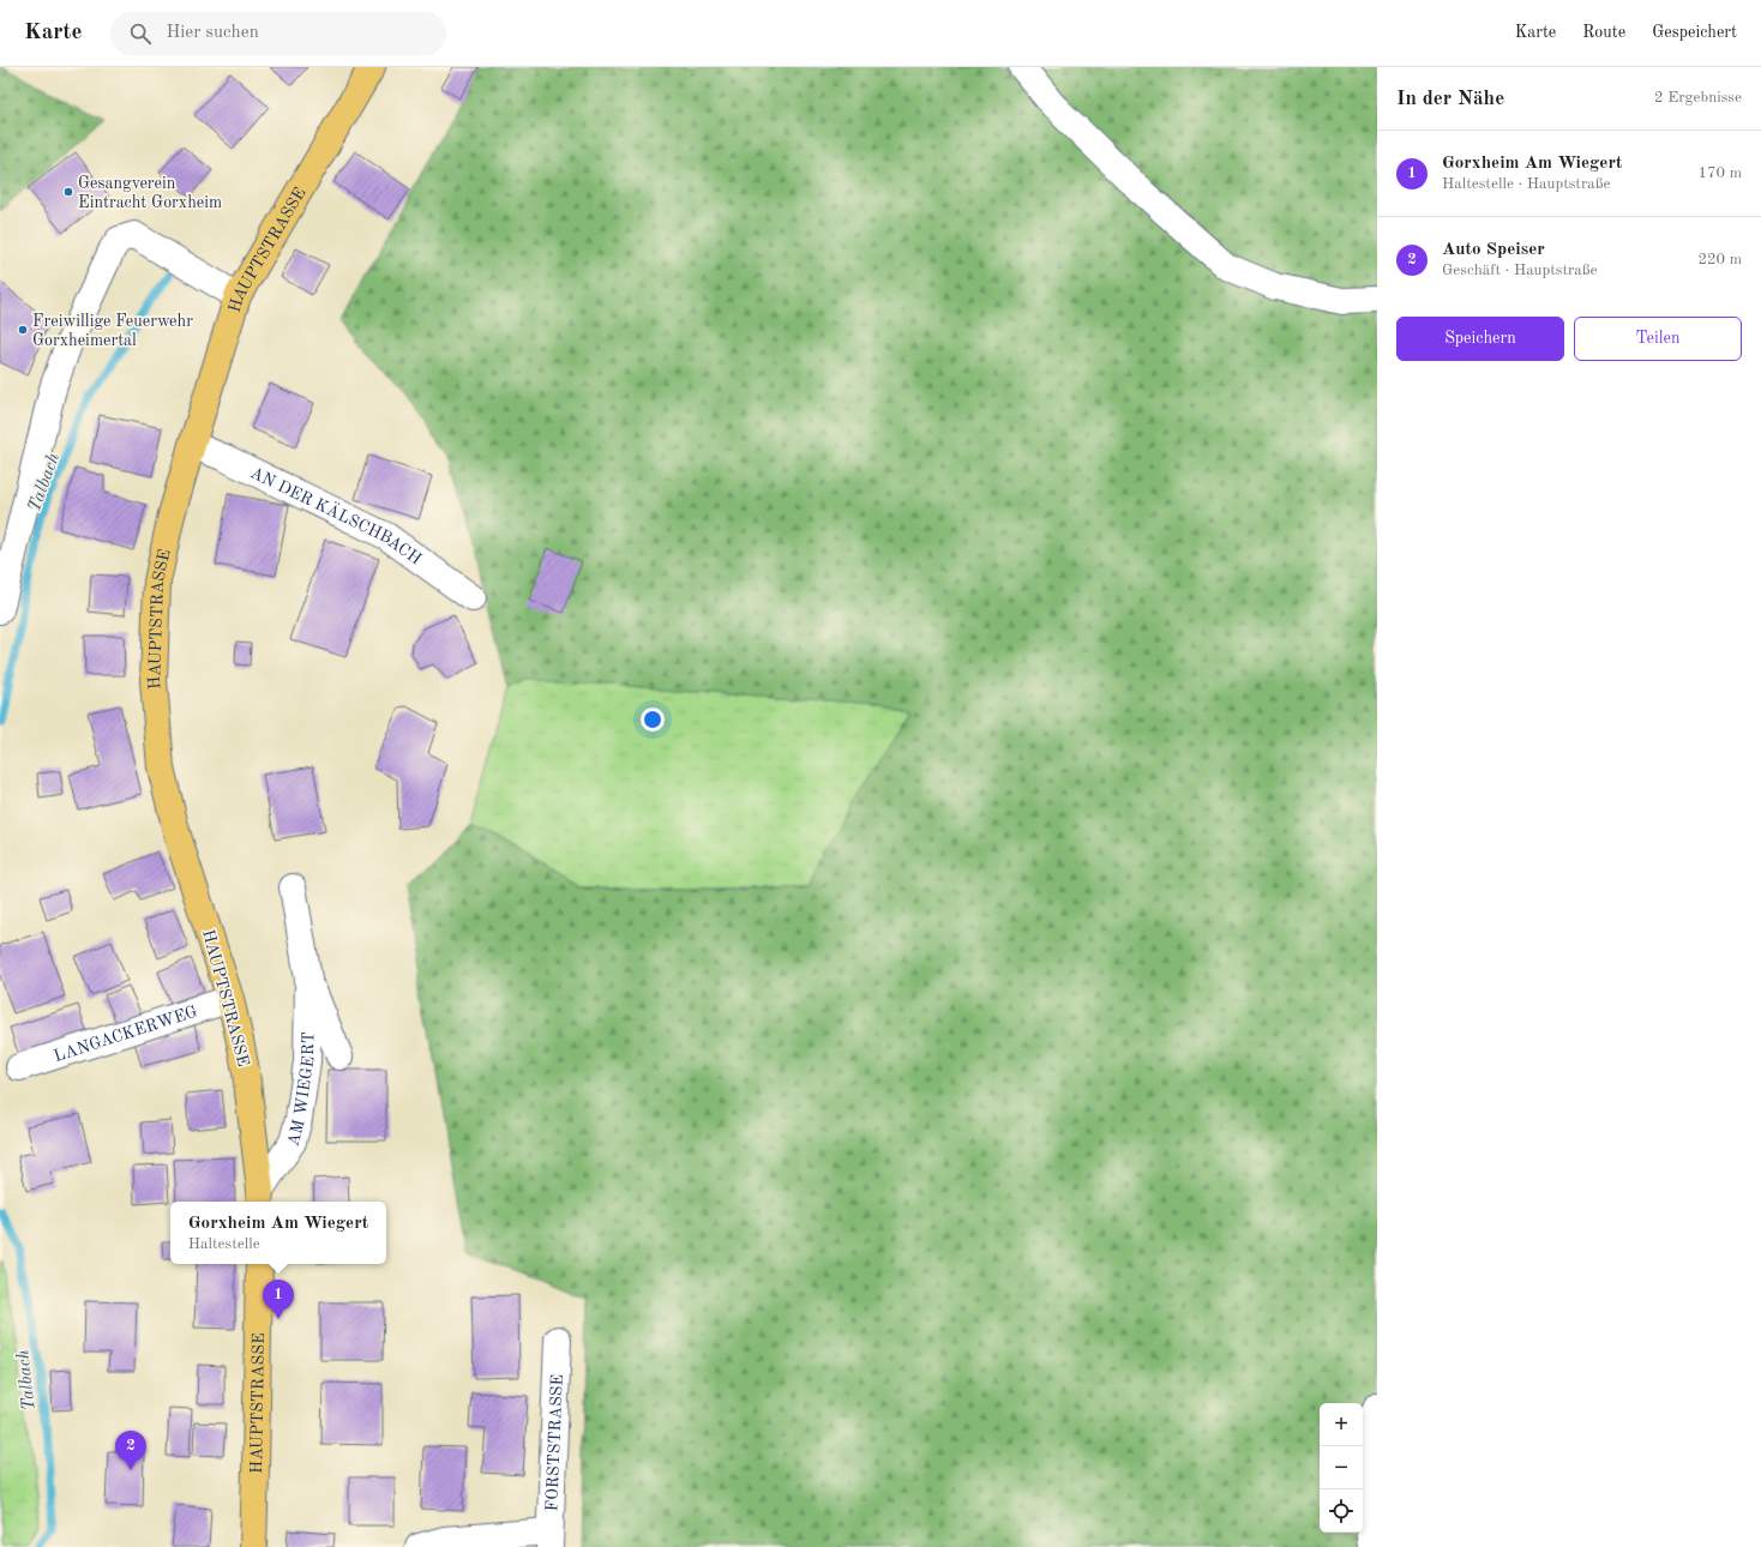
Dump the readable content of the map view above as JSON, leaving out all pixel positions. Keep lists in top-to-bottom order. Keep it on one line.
{"streets":{"main road":["HAUPTSTRASSE"],"street":["AN DER KÄLSCHBACH","LANGACKERWEG","AM WIEGERT","FORSTSTRASSE"]},"crossings":[["HAUPTSTRASSE","AN DER KÄLSCHBACH"],["HAUPTSTRASSE","LANGACKERWEG"],["HAUPTSTRASSE","AM WIEGERT"]],"water":["Talbach"],"places":["Gesangverein Eintracht Gorxheim","Freiwillige Feuerwehr Gorxheimertal"],"page":{"header":"Karte","search":"Hier suchen","nav":["Karte","Route","Gespeichert"],"heading":["In der Nähe","2 Ergebnisse"],"list":[{"mark":"1","name":"Gorxheim Am Wiegert","note":"Haltestelle · Hauptstraße","value":"170 m"},{"mark":"2","name":"Auto Speiser","note":"Geschäft · Hauptstraße","value":"220 m"}],"buttons":["Speichern","Teilen"],"popup":["Gorxheim Am Wiegert","Haltestelle"],"pins":["1","2"],"map_buttons":["+","−"]}}
